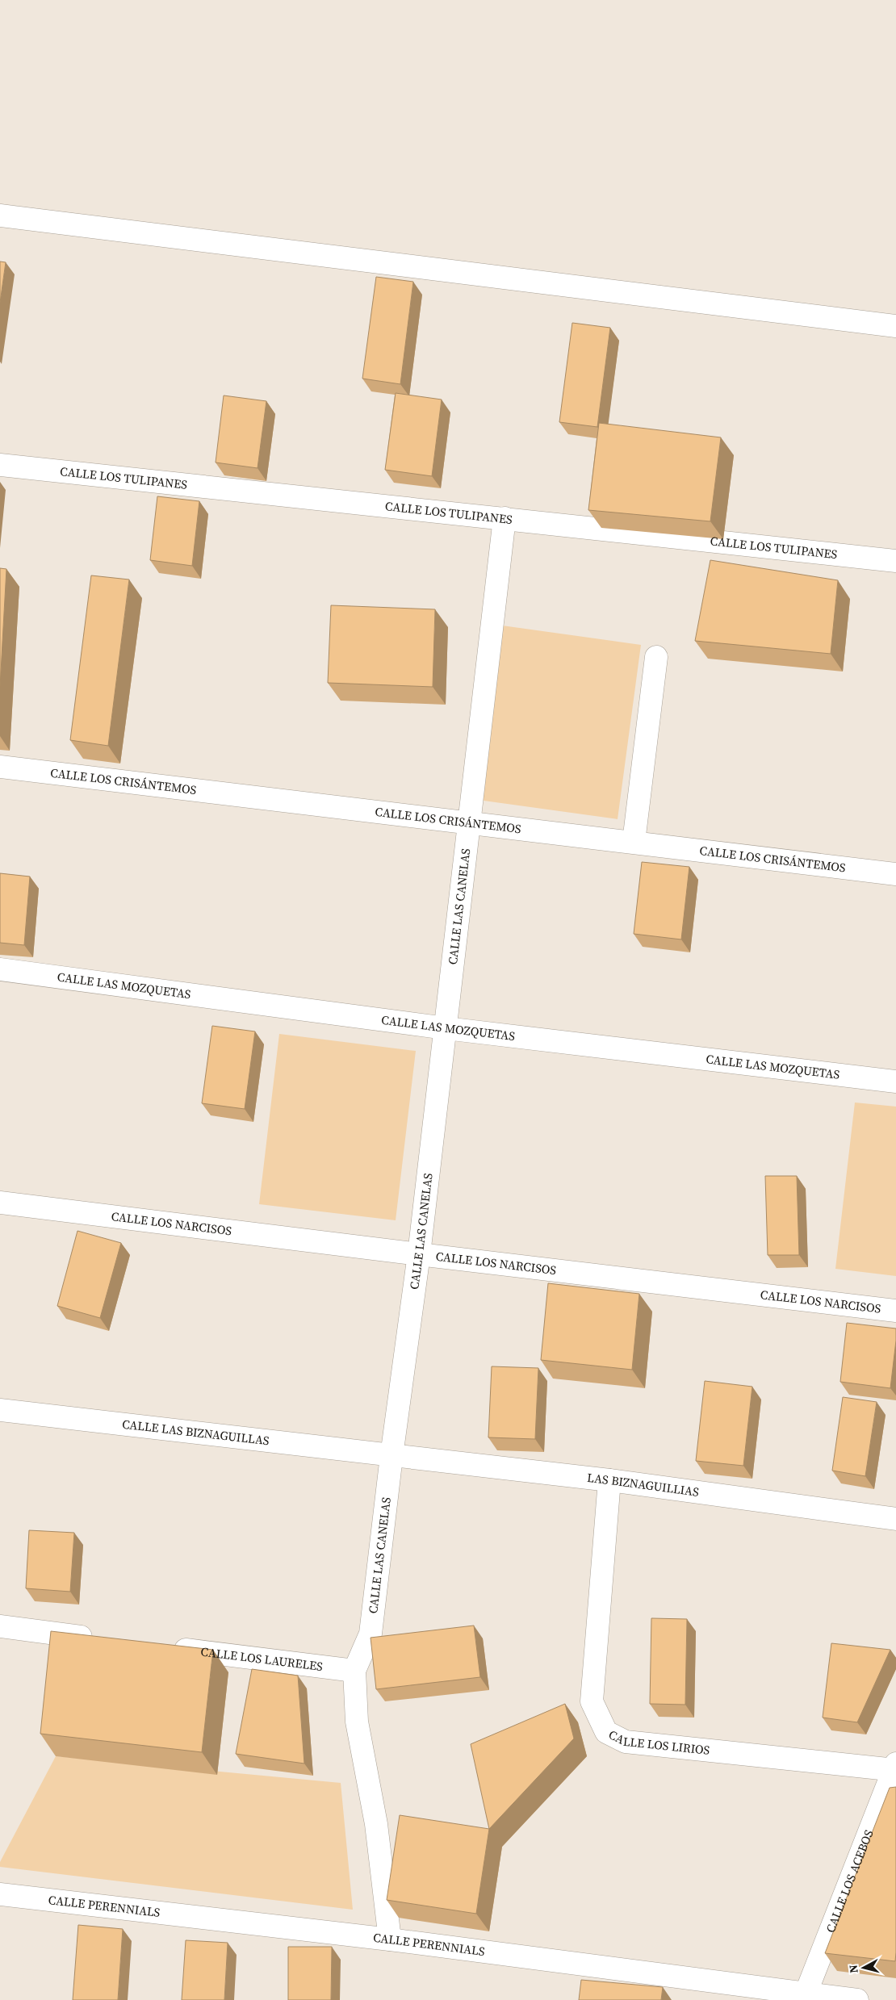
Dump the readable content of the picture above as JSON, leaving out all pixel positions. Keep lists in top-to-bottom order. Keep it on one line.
{"streets":{"street":["CALLE LOS TULIPANES","CALLE LOS CRISÁNTEMOS","CALLE LAS CANELAS","CALLE LAS MOZQUETAS","CALLE LOS NARCISOS","CALLE LAS BIZNAGUILLAS","LAS BIZNAGUILLIAS","CALLE LOS LAURELES","CALLE LOS LIRIOS","CALLE LOS ACEBOS","CALLE PERENNIALS"]},"crossings":[["CALLE LOS TULIPANES","CALLE LAS CANELAS"],["CALLE LOS CRISÁNTEMOS","CALLE LAS CANELAS"],["CALLE LAS CANELAS","CALLE LAS MOZQUETAS"],["CALLE LAS CANELAS","CALLE LOS NARCISOS"],["CALLE LAS CANELAS","CALLE LAS BIZNAGUILLAS"],["CALLE LAS CANELAS","LAS BIZNAGUILLIAS"],["CALLE LAS CANELAS","CALLE LOS LAURELES"],["CALLE LAS CANELAS","CALLE PERENNIALS"],["CALLE LAS BIZNAGUILLAS","LAS BIZNAGUILLIAS"],["LAS BIZNAGUILLIAS","CALLE LOS LIRIOS"],["CALLE LOS LIRIOS","CALLE LOS ACEBOS"],["CALLE LOS ACEBOS","CALLE PERENNIALS"]],"north":"left"}
